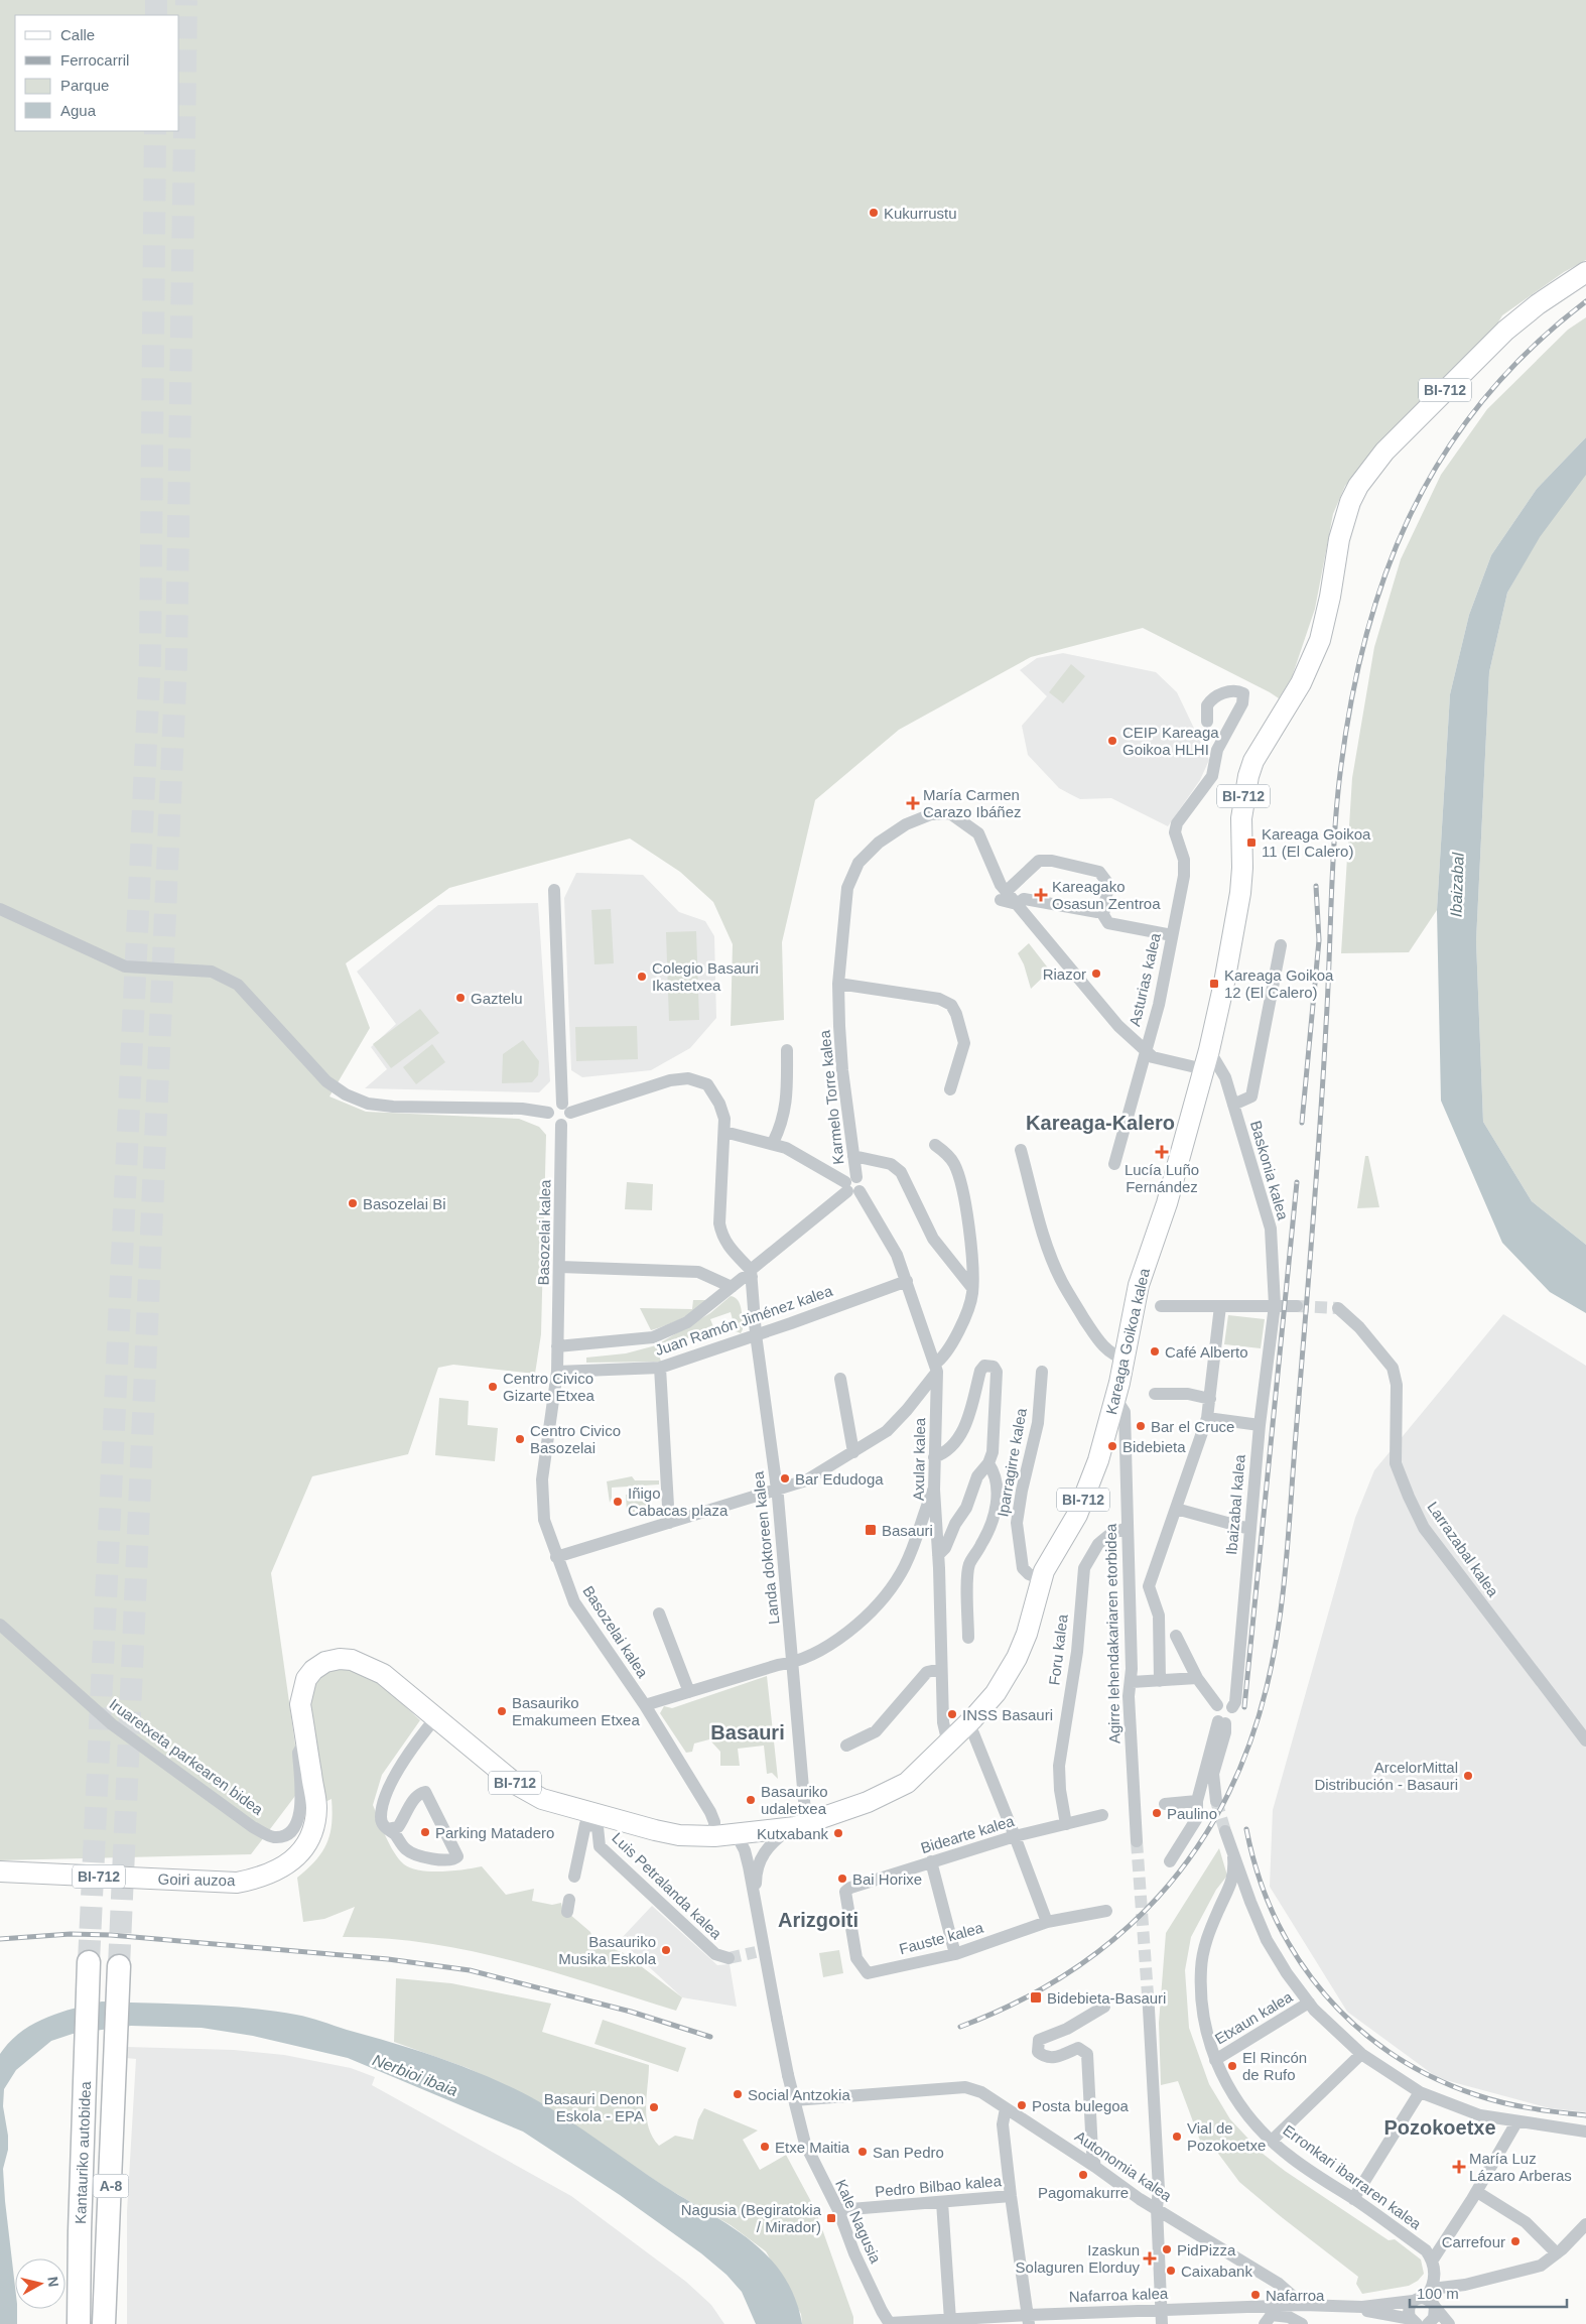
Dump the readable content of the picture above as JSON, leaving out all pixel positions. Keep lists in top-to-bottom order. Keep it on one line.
{"streets":{"highway":["Kantauriko autobidea","A-8"],"main road":["BI-712","Kareaga Goikoa kalea","Goiri auzoa"],"street":["Asturias kalea","Karmelo Torre kalea","Baskonia kalea","Basozelai kalea","Juan Ramón Jiménez kalea","Axular kalea","Iparragirre kalea","Ibaizabal kalea","Landa doktoreen kalea","Larrazabal kalea","Agirre lehendakariaren etorbidea","Foru kalea","Iruaretxeta parkearen bidea","Bidearte kalea","Luis Petralanda kalea","Fauste kalea","Etxaun kalea","Autonomia kalea","Erronkari ibarraren kalea","Pedro Bilbao kalea","Kale Nagusia","Nafarroa kalea"]},"crossings":[["Asturias kalea","Karmelo Torre kalea"],["Karmelo Torre kalea","Baskonia kalea"],["Karmelo Torre kalea","Kareaga Goikoa kalea"],["Karmelo Torre kalea","Axular kalea"],["Baskonia kalea","Kareaga Goikoa kalea"],["Baskonia kalea","Ibaizabal kalea"],["Basozelai kalea","Juan Ramón Jiménez kalea"],["Basozelai kalea","Kareaga Goikoa kalea"],["Juan Ramón Jiménez kalea","Axular kalea"],["Juan Ramón Jiménez kalea","Landa doktoreen kalea"],["Kareaga Goikoa kalea","Axular kalea"],["Kareaga Goikoa kalea","Iparragirre kalea"],["Kareaga Goikoa kalea","Landa doktoreen kalea"],["Kareaga Goikoa kalea","Agirre lehendakariaren etorbidea"],["Kareaga Goikoa kalea","Goiri auzoa"],["Kareaga Goikoa kalea","Luis Petralanda kalea"],["Agirre lehendakariaren etorbidea","Foru kalea"],["Foru kalea","Bidearte kalea"],["Iruaretxeta parkearen bidea","Goiri auzoa"],["Bidearte kalea","Fauste kalea"],["Etxaun kalea","Erronkari ibarraren kalea"],["Autonomia kalea","Kale Nagusia"],["Autonomia kalea","Nafarroa kalea"],["Pedro Bilbao kalea","Kale Nagusia"],["Kale Nagusia","Nafarroa kalea"]],"districts":["Kareaga-Kalero","Basauri","Arizgoiti","Pozokoetxe"],"water":["Ibaizabal","Nerbioi ibaia"],"places":{"other":["Kukurrustu","CEIP Kareaga Goikoa HLHI","Riazor","Colegio Basauri Ikastetxea","Gaztelu","Basozelai Bi","Café Alberto","Centro Civico Gizarte Etxea","Bar el Cruce","Centro Civico Basozelai","Bidebieta","Bar Edudoga","Iñigo Cabacas plaza","Basauriko Emakumeen Etxea","INSS Basauri","ArcelorMittal Distribución - Basauri","Basauriko udaletxea","Paulino","Parking Matadero","Kutxabank","Bai Horixe","Basauriko Musika Eskola","El Rincón de Rufo","Social Antzokia","Posta bulegoa","Basauri Denon Eskola - EPA","Vial de Pozokoetxe","Etxe Maitia","San Pedro","Pagomakurre","Carrefour","PidPizza","Caixabank","Nafarroa"],"health":["María Carmen Carazo Ibáñez","Kareagako Osasun Zentroa","Lucía Luño Fernández","María Luz Lázaro Arberas","Izaskun Solaguren Elorduy"],"transit":["Kareaga Goikoa 11 (El Calero)","Kareaga Goikoa 12 (El Calero)","Basauri","Bidebieta-Basauri","Nagusia (Begiratokia / Mirador)"]},"legend":["Calle","Ferrocarril","Parque","Agua"],"scale_bar":"100 m","north":"right"}
